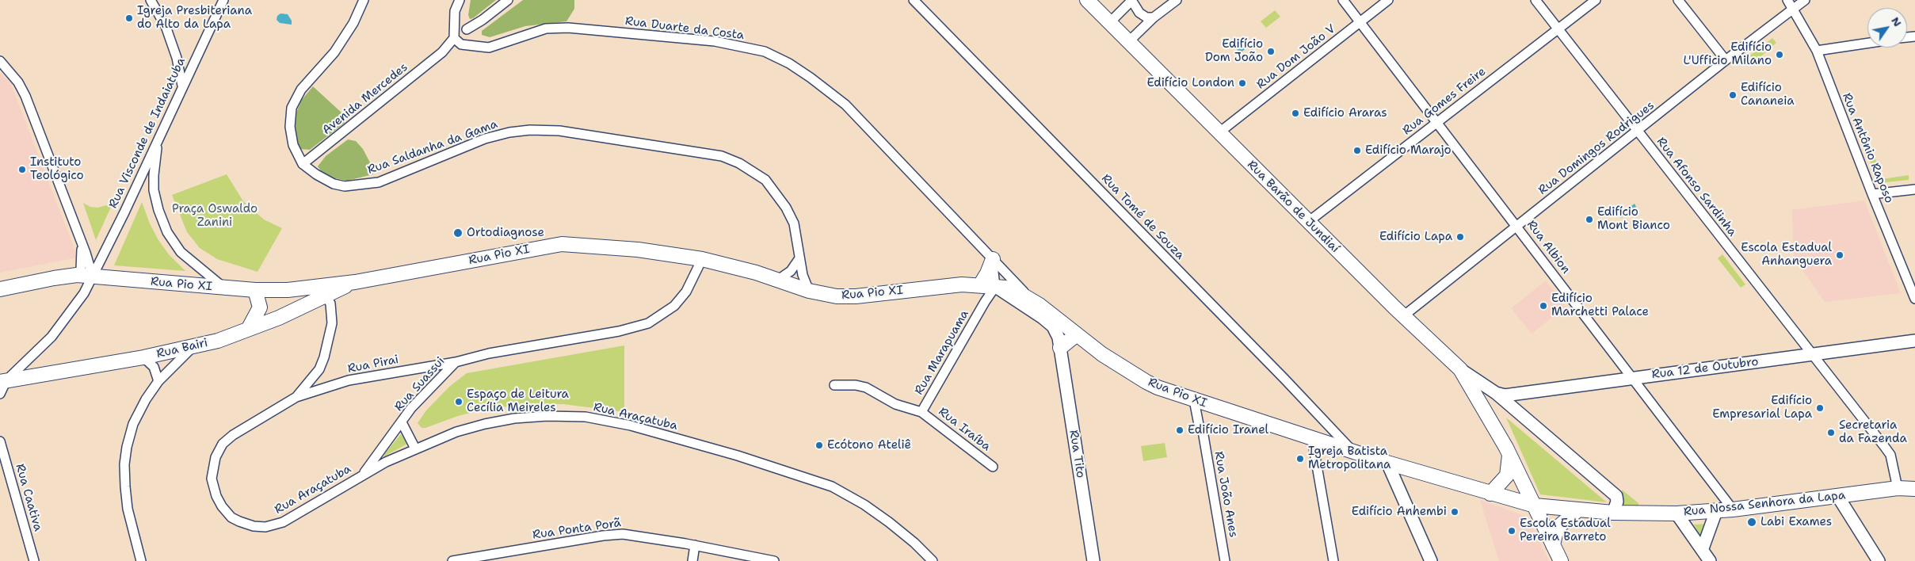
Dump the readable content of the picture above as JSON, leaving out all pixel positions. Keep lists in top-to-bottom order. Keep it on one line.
{"streets":{"main road":["Rua Barão de Jundiaí","Rua Pio XI","Rua Bairi","Rua Nossa Senhora da Lapa"],"street":["Rua Duarte da Costa","Rua Dom João V","Avenida Mercedes","Rua Gomes Freire","Rua Visconde de Indaiatuba","Rua Saldanha da Gama","Rua Domingos Rodrigues","Rua Antônio Raposo","Rua Afonso Sardinha","Rua Tomé de Souza","Rua Albion","Rua Marapuama","Rua Pirai","Rua 12 de Outubro","Rua Suassui","Rua Araçatuba","Rua Iraíba","Rua Tito","Rua João Anes","Rua Caativa","Rua Ponta Porã"]},"crossings":[["Rua Duarte da Costa","Avenida Mercedes"],["Rua Duarte da Costa","Rua Pio XI"],["Rua Dom João V","Rua Barão de Jundiaí"],["Rua Dom João V","Rua Albion"],["Avenida Mercedes","Rua Saldanha da Gama"],["Rua Gomes Freire","Rua Afonso Sardinha"],["Rua Gomes Freire","Rua Barão de Jundiaí"],["Rua Gomes Freire","Rua Albion"],["Rua Visconde de Indaiatuba","Rua Pio XI"],["Rua Saldanha da Gama","Rua Pio XI"],["Rua Domingos Rodrigues","Rua Antônio Raposo"],["Rua Domingos Rodrigues","Rua Afonso Sardinha"],["Rua Domingos Rodrigues","Rua Barão de Jundiaí"],["Rua Domingos Rodrigues","Rua Albion"],["Rua Afonso Sardinha","Rua 12 de Outubro"],["Rua Afonso Sardinha","Rua Nossa Senhora da Lapa"],["Rua Barão de Jundiaí","Rua Nossa Senhora da Lapa"],["Rua Albion","Rua 12 de Outubro"],["Rua Albion","Rua Nossa Senhora da Lapa"],["Rua Pio XI","Rua Bairi"],["Rua Pio XI","Rua Marapuama"],["Rua Pio XI","Rua Pirai"],["Rua Pio XI","Rua Tito"],["Rua Pio XI","Rua João Anes"],["Rua Marapuama","Rua Iraíba"],["Rua Pirai","Rua Suassui"],["Rua Pirai","Rua Araçatuba"],["Rua Suassui","Rua Araçatuba"]],"parks":["Praça Oswaldo Zanini"],"places":["Igreja Presbiteriana do Alto da Lapa","Edifício Dom João","Edifício L'Ufficio Milano","Edifício London","Edifício Cananeia","Edifício Araras","Edifício Marajo","Instituto Teológico","Edifício Mont Bianco","Ortodiagnose","Edifício Lapa","Escola Estadual Anhanguera","Edifício Marchetti Palace","Espaço de Leitura Cecília Meireles","Edifício Empresarial Lapa","Edifício Iranel","Secretaria da Fazenda","Ecótono Ateliê","Igreja Batista Metropolitana","Edifício Anhembi","Labi Exames","Escola Estadual Pereira Barreto"],"north":"top right"}
